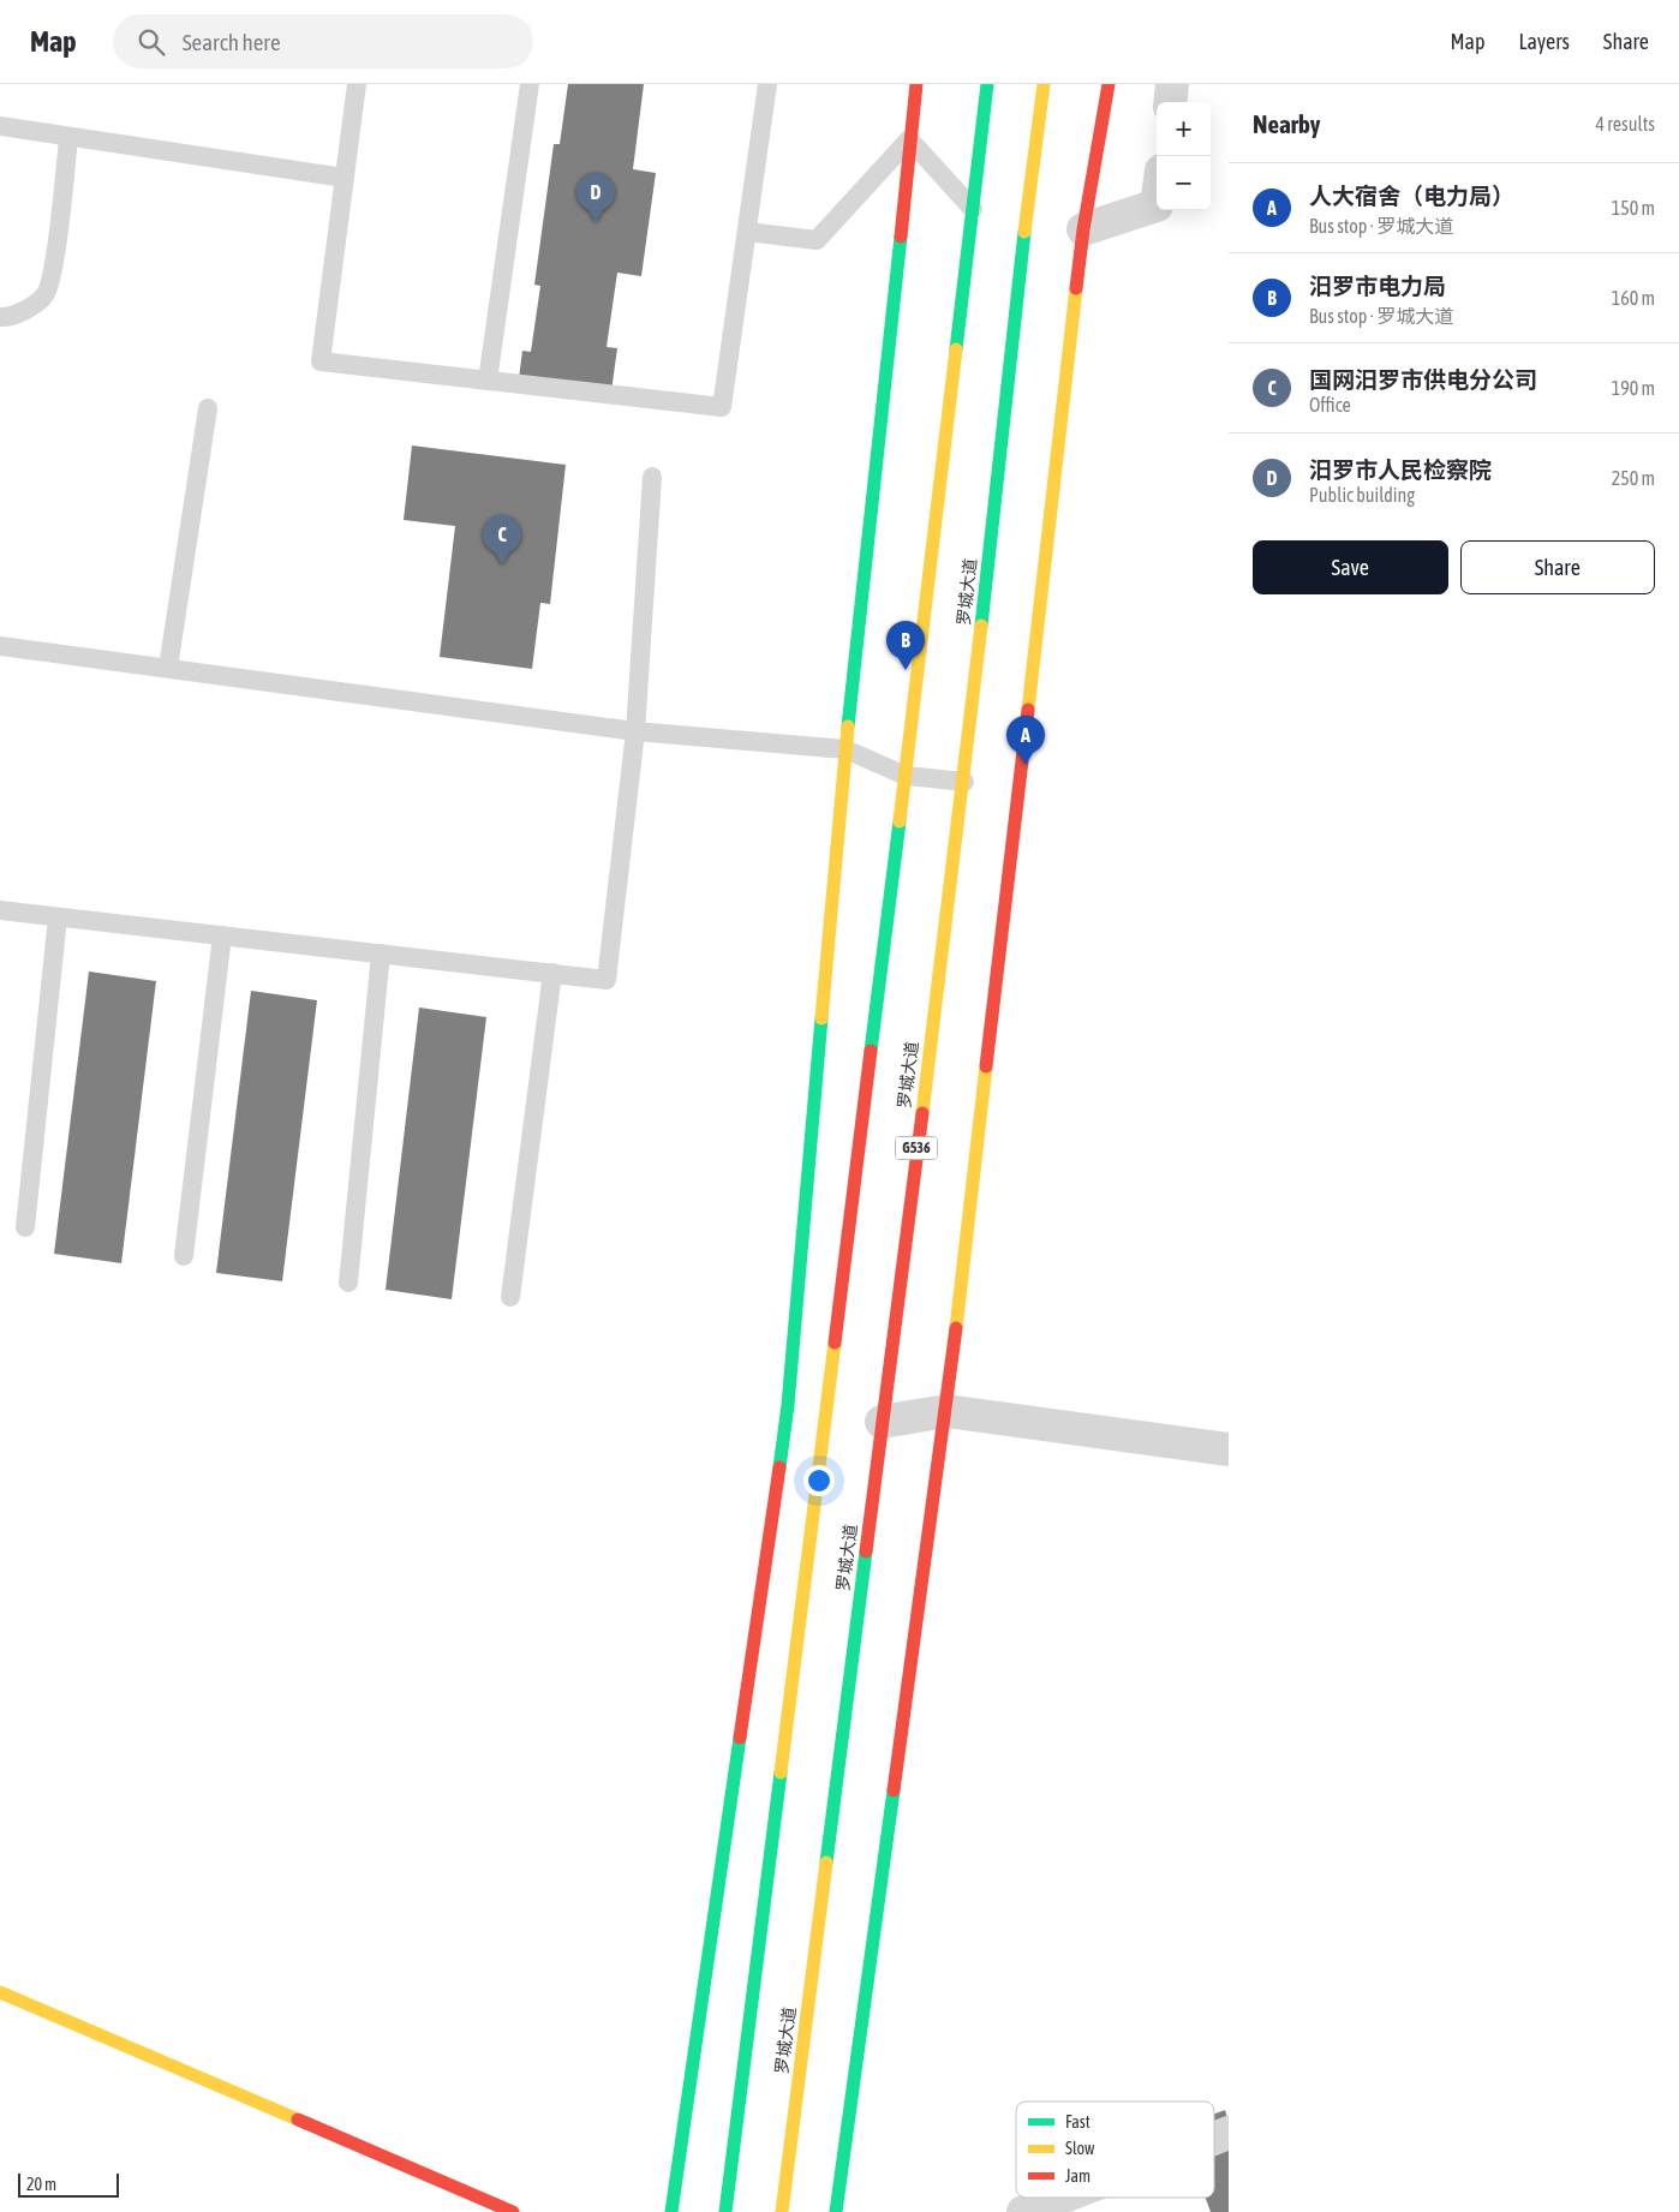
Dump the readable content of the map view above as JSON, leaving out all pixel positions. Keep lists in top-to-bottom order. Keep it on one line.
{"streets":{"main road":["罗城大道","G536"]},"legend":["Fast","Slow","Jam"],"scale_bar":"20 m","page":{"header":"Map","search":"Search here","nav":["Map","Layers","Share"],"heading":["Nearby","4 results"],"map_buttons":["+","−"],"list":[{"mark":"A","name":"人大宿舍（电力局）","note":"Bus stop · 罗城大道","value":"150 m"},{"mark":"B","name":"汨罗市电力局","note":"Bus stop · 罗城大道","value":"160 m"},{"mark":"C","name":"国网汨罗市供电分公司","note":"Office","value":"190 m"},{"mark":"D","name":"汨罗市人民检察院","note":"Public building","value":"250 m"}],"pins":["D","C","B","A"],"buttons":["Save","Share"],"scale":"20 m"}}
